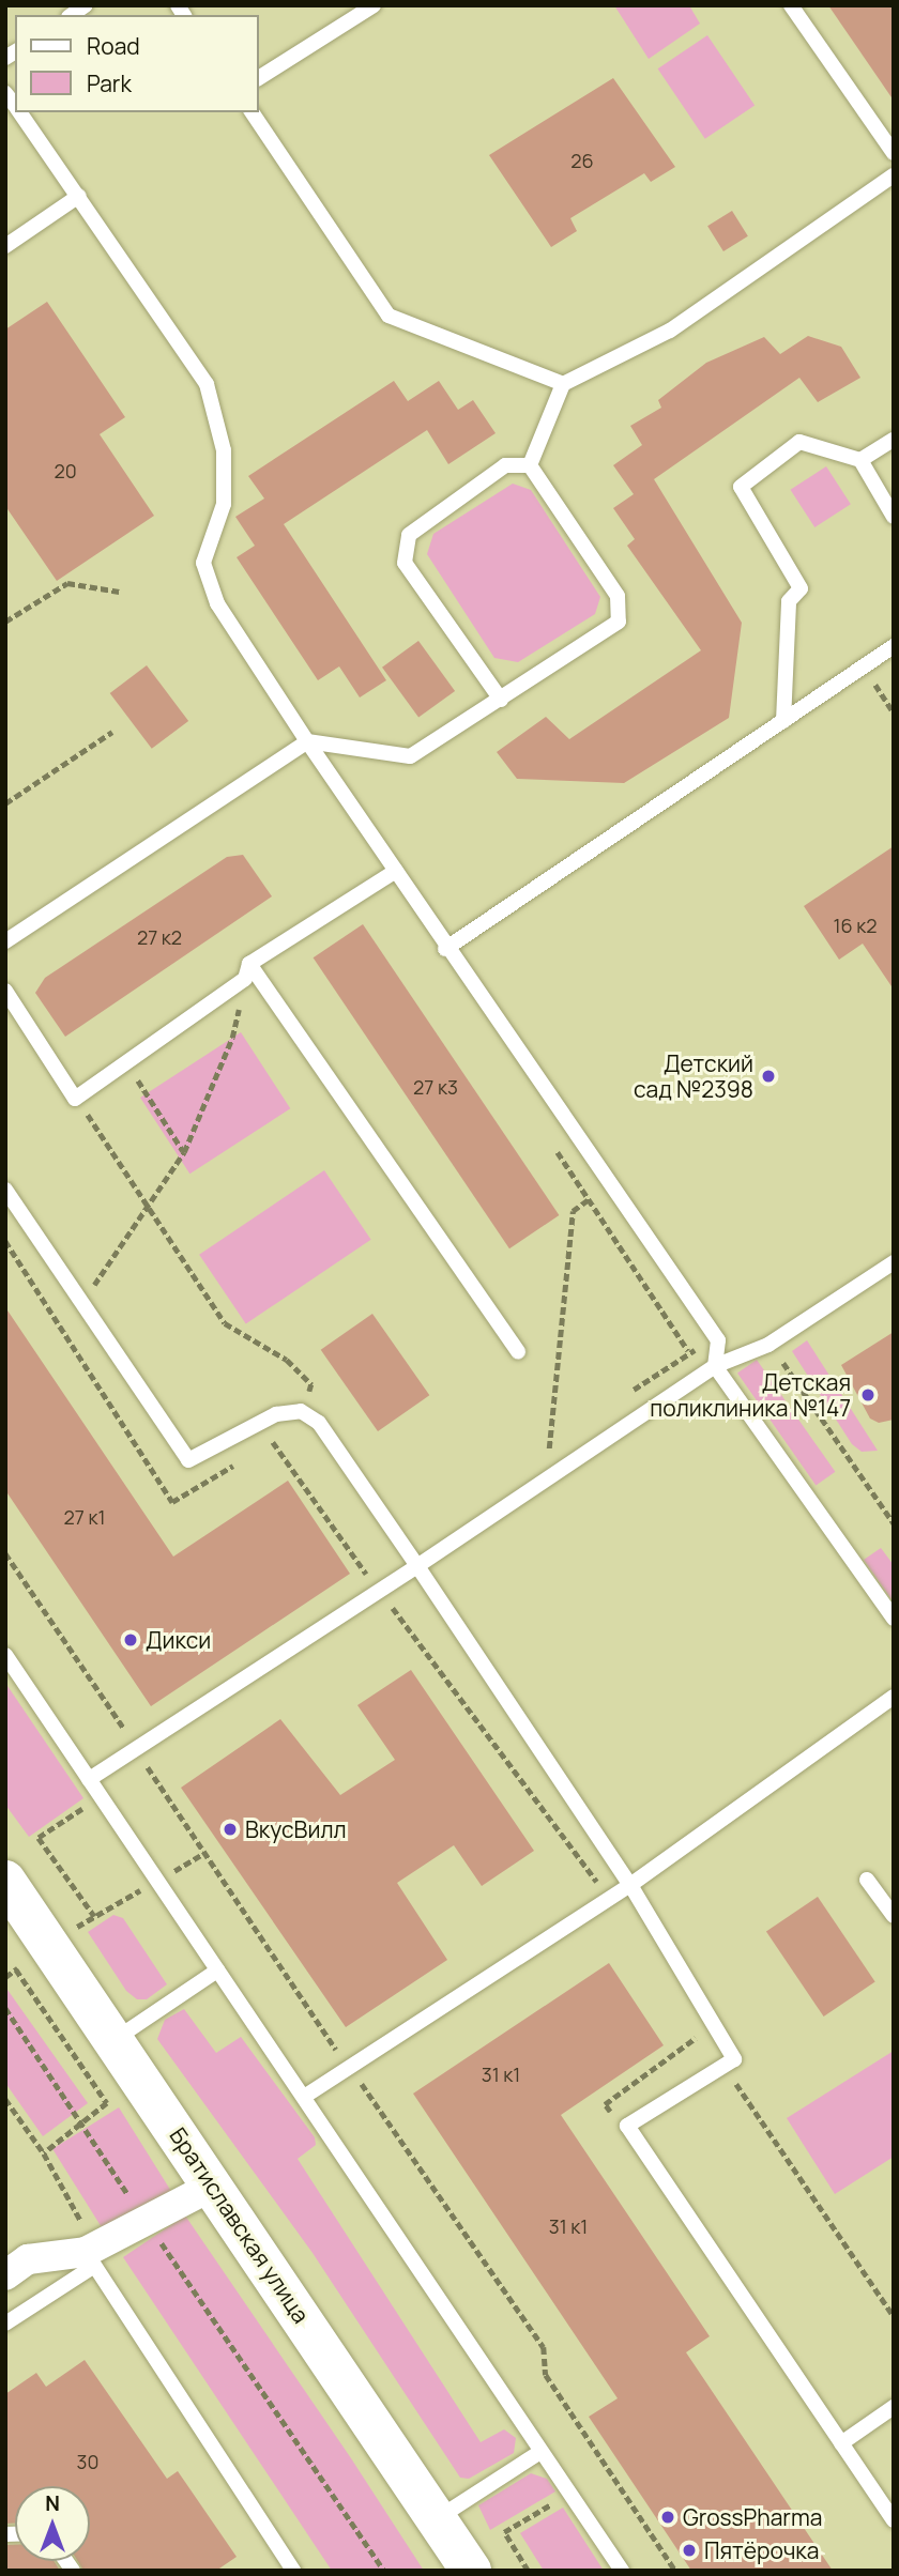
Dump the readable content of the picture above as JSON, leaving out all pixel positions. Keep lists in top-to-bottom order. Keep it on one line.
{"streets":{"main road":["Братиславская улица"]},"places":["Детский сад №2398","Детская поликлиника №147","Дикси","ВкусВилл","GrossPharma","Пятёрочка"],"house_numbers":["26","20","16 к2","27 к2","27 к3","27 к1","31 к1","31 к1","30"],"legend":["Road","Park"],"north":"top"}
